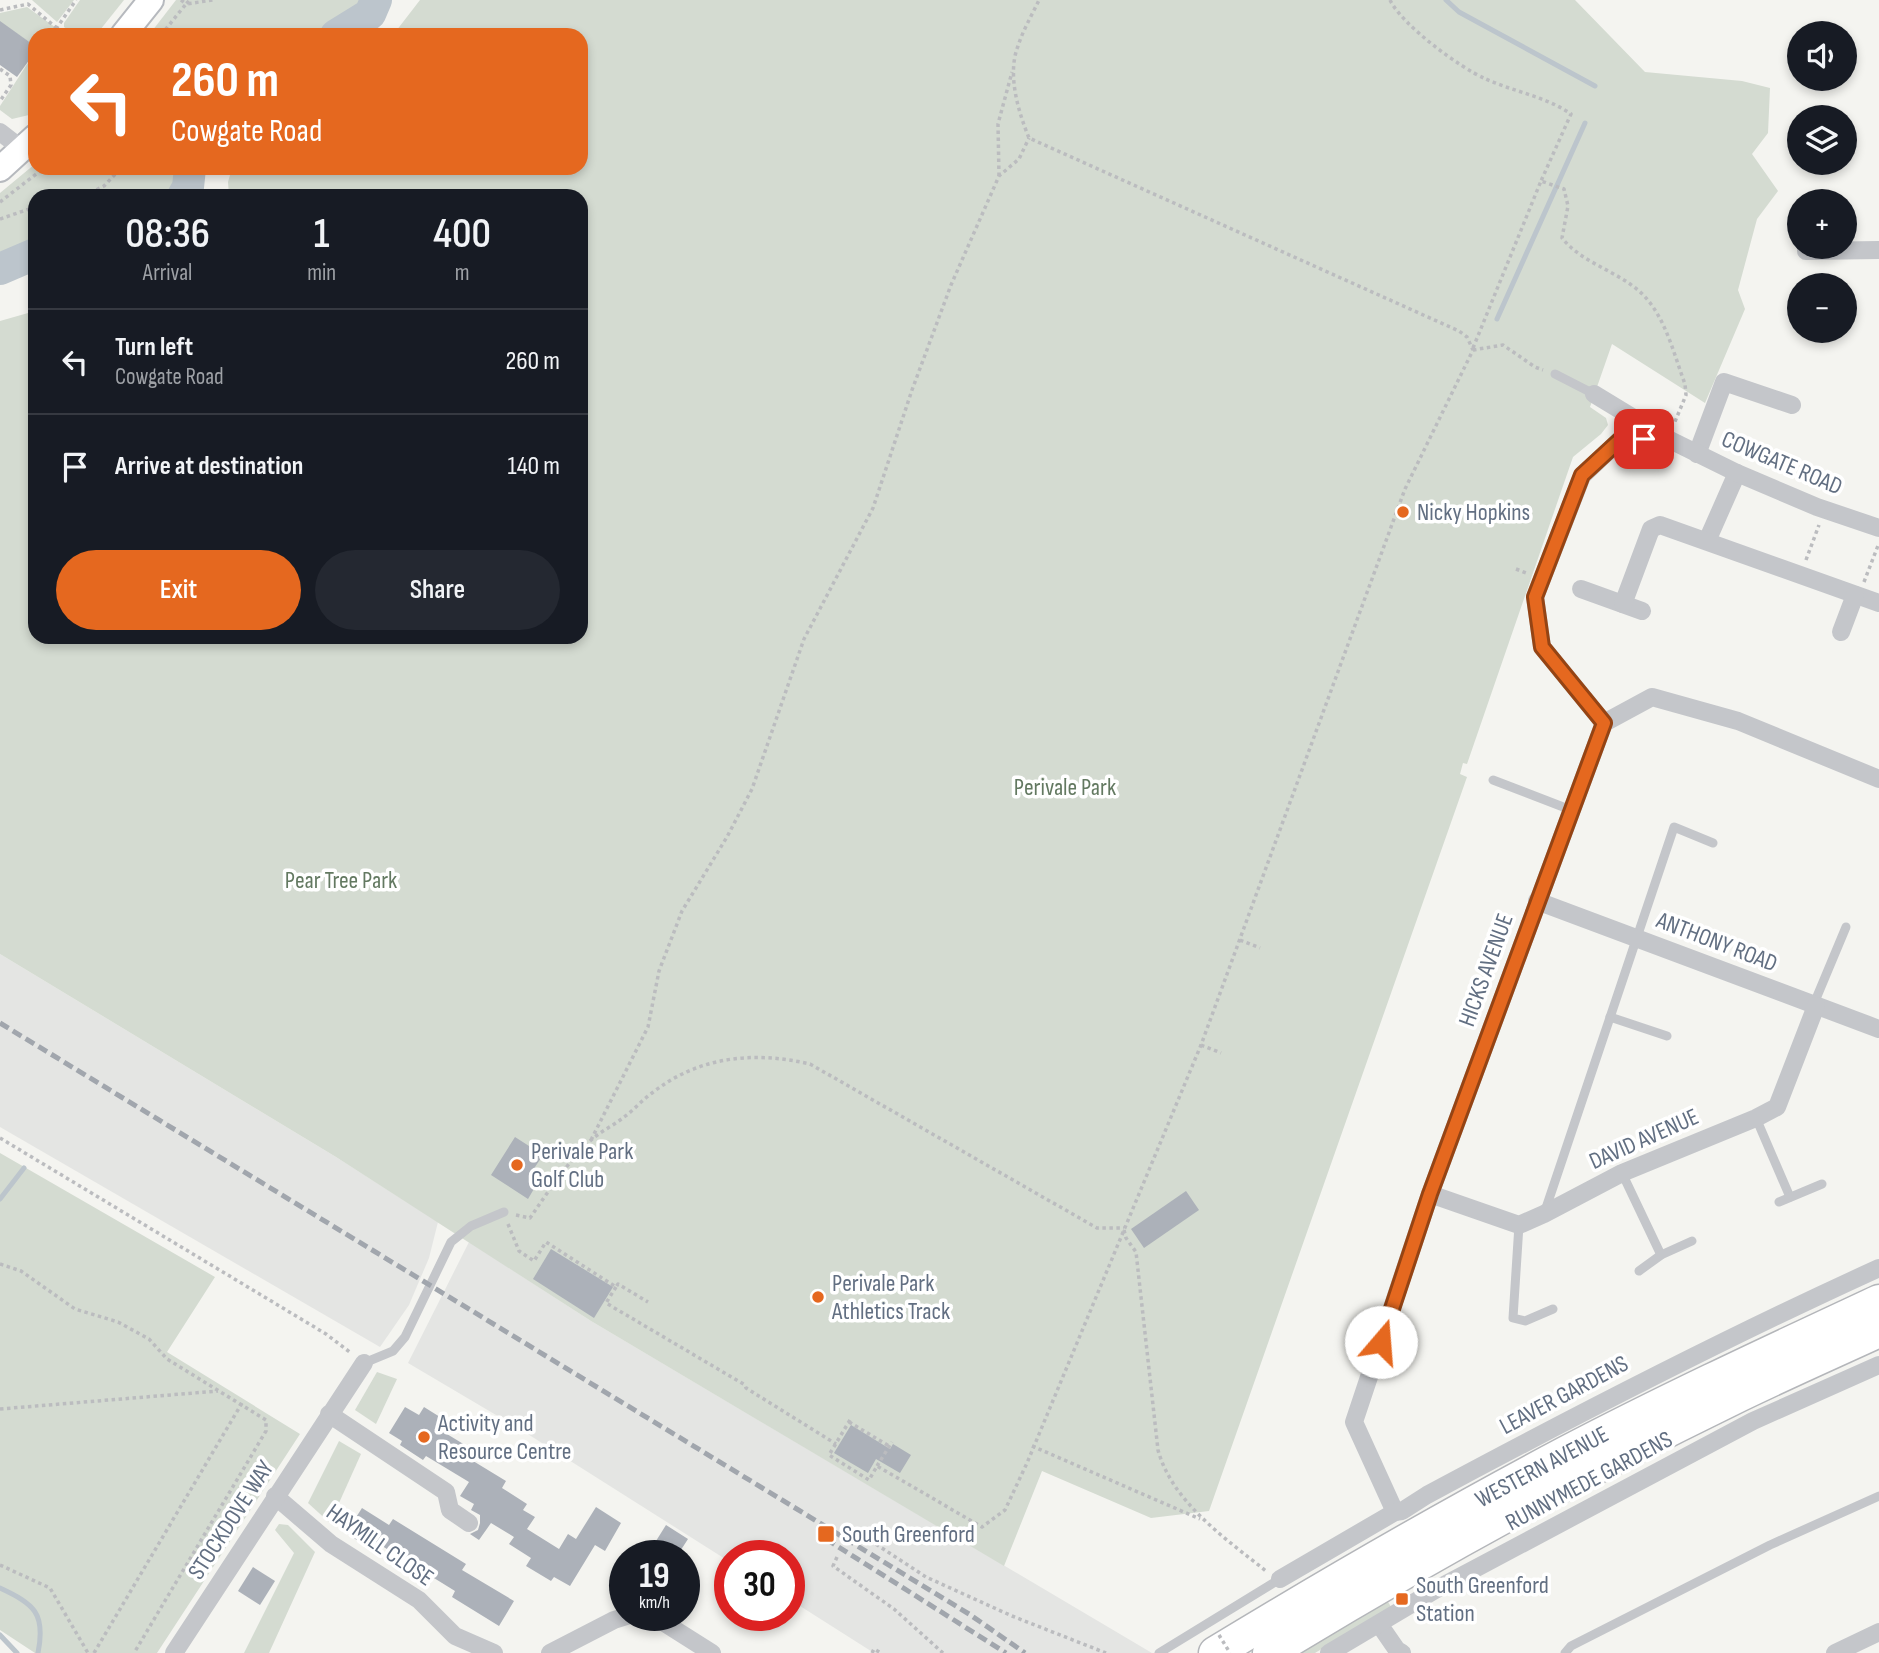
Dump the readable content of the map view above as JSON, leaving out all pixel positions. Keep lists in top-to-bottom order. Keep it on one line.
{"streets":{"highway":["WESTERN AVENUE"],"street":["COWGATE ROAD","ANTHONY ROAD","HICKS AVENUE","DAVID AVENUE","LEAVER GARDENS","RUNNYMEDE GARDENS","STOCKDOVE WAY","HAYMILL CLOSE"]},"crossings":[["COWGATE ROAD","HICKS AVENUE"],["ANTHONY ROAD","HICKS AVENUE"],["ANTHONY ROAD","DAVID AVENUE"],["HICKS AVENUE","LEAVER GARDENS"],["HICKS AVENUE","WESTERN AVENUE"],["LEAVER GARDENS","WESTERN AVENUE"],["STOCKDOVE WAY","HAYMILL CLOSE"]],"parks":["Perivale Park","Pear Tree Park"],"places":{"other":["Nicky Hopkins","Perivale Park Golf Club","Perivale Park Athletics Track","Activity and Resource Centre"],"transit":["South Greenford","South Greenford Station"]},"page":{"map_buttons":["+","−"],"turn":["260 m","Cowgate Road"],"eta":["08:36","Arrival","1","min","400","m"],"list":[{"name":"Turn left","note":"Cowgate Road","value":"260 m"},{"name":"Arrive at destination","value":"140 m"}],"buttons":["Exit","Share"],"speed":"19 km/h","limit":"30"}}
